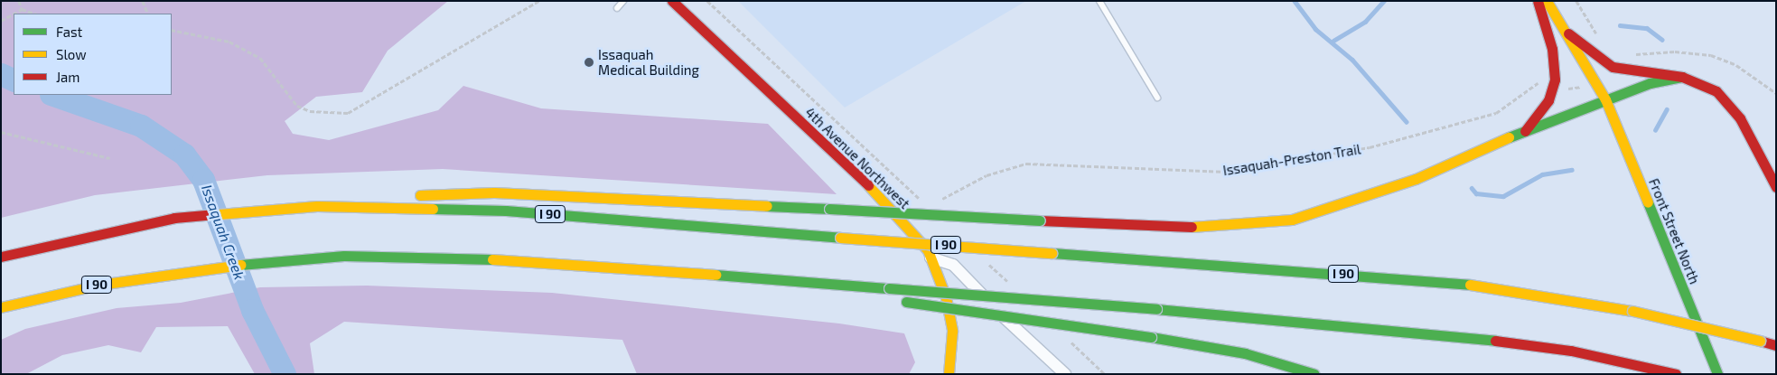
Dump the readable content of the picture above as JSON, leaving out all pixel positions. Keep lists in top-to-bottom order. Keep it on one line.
{"streets":{"main road":["4th Avenue Northwest","I 90","Front Street North"],"path":["Issaquah-Preston Trail"]},"water":["Issaquah Creek"],"places":["Issaquah Medical Building"],"legend":["Fast","Slow","Jam"]}
